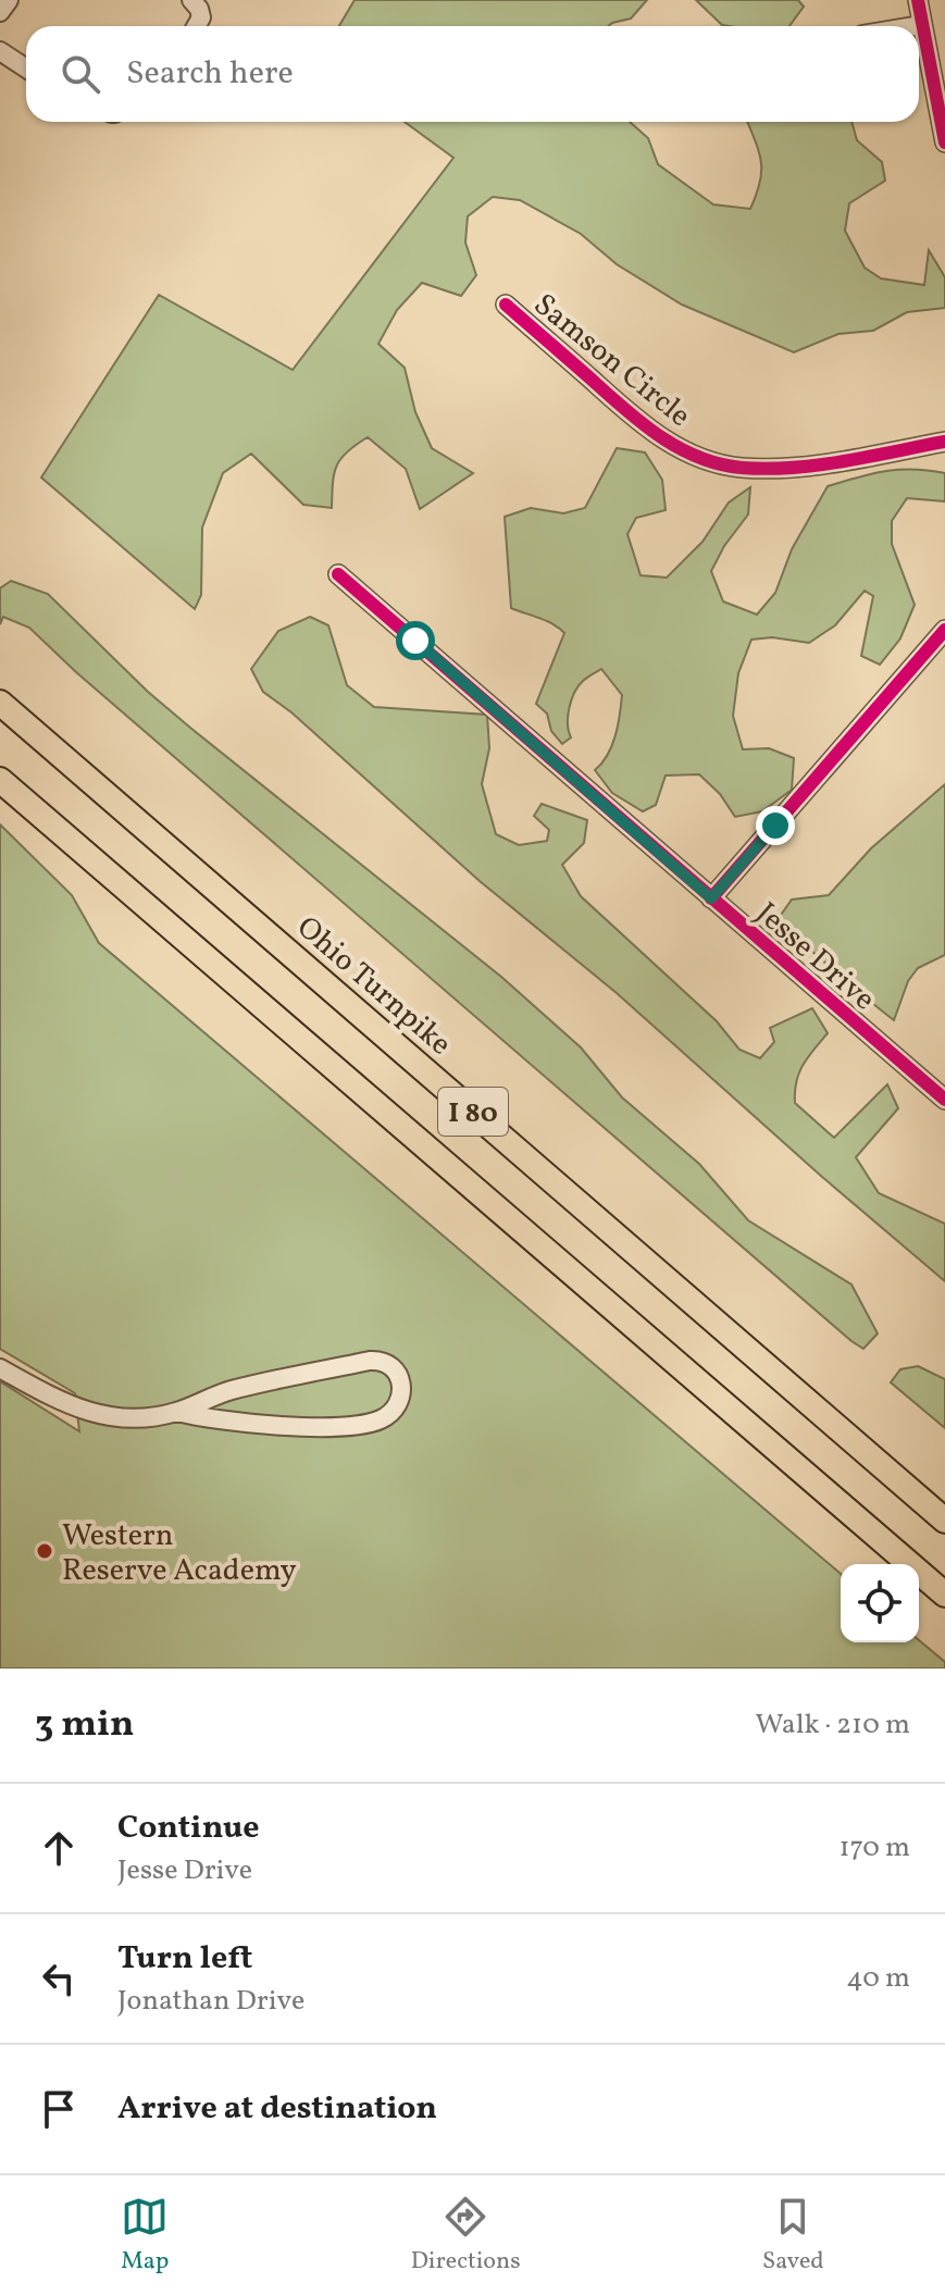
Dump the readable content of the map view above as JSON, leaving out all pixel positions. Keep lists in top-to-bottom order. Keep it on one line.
{"streets":{"highway":["Ohio Turnpike","I 80"],"street":["Samson Circle","Jesse Drive"]},"places":["Western Reserve Academy"],"page":{"search":"Search here","heading":["3 min","Walk · 210 m"],"list":[["Continue","Jesse Drive","170 m"],["Turn left","Jonathan Drive","40 m"],"Arrive at destination"],"nav":["Map","Directions","Saved"]}}
